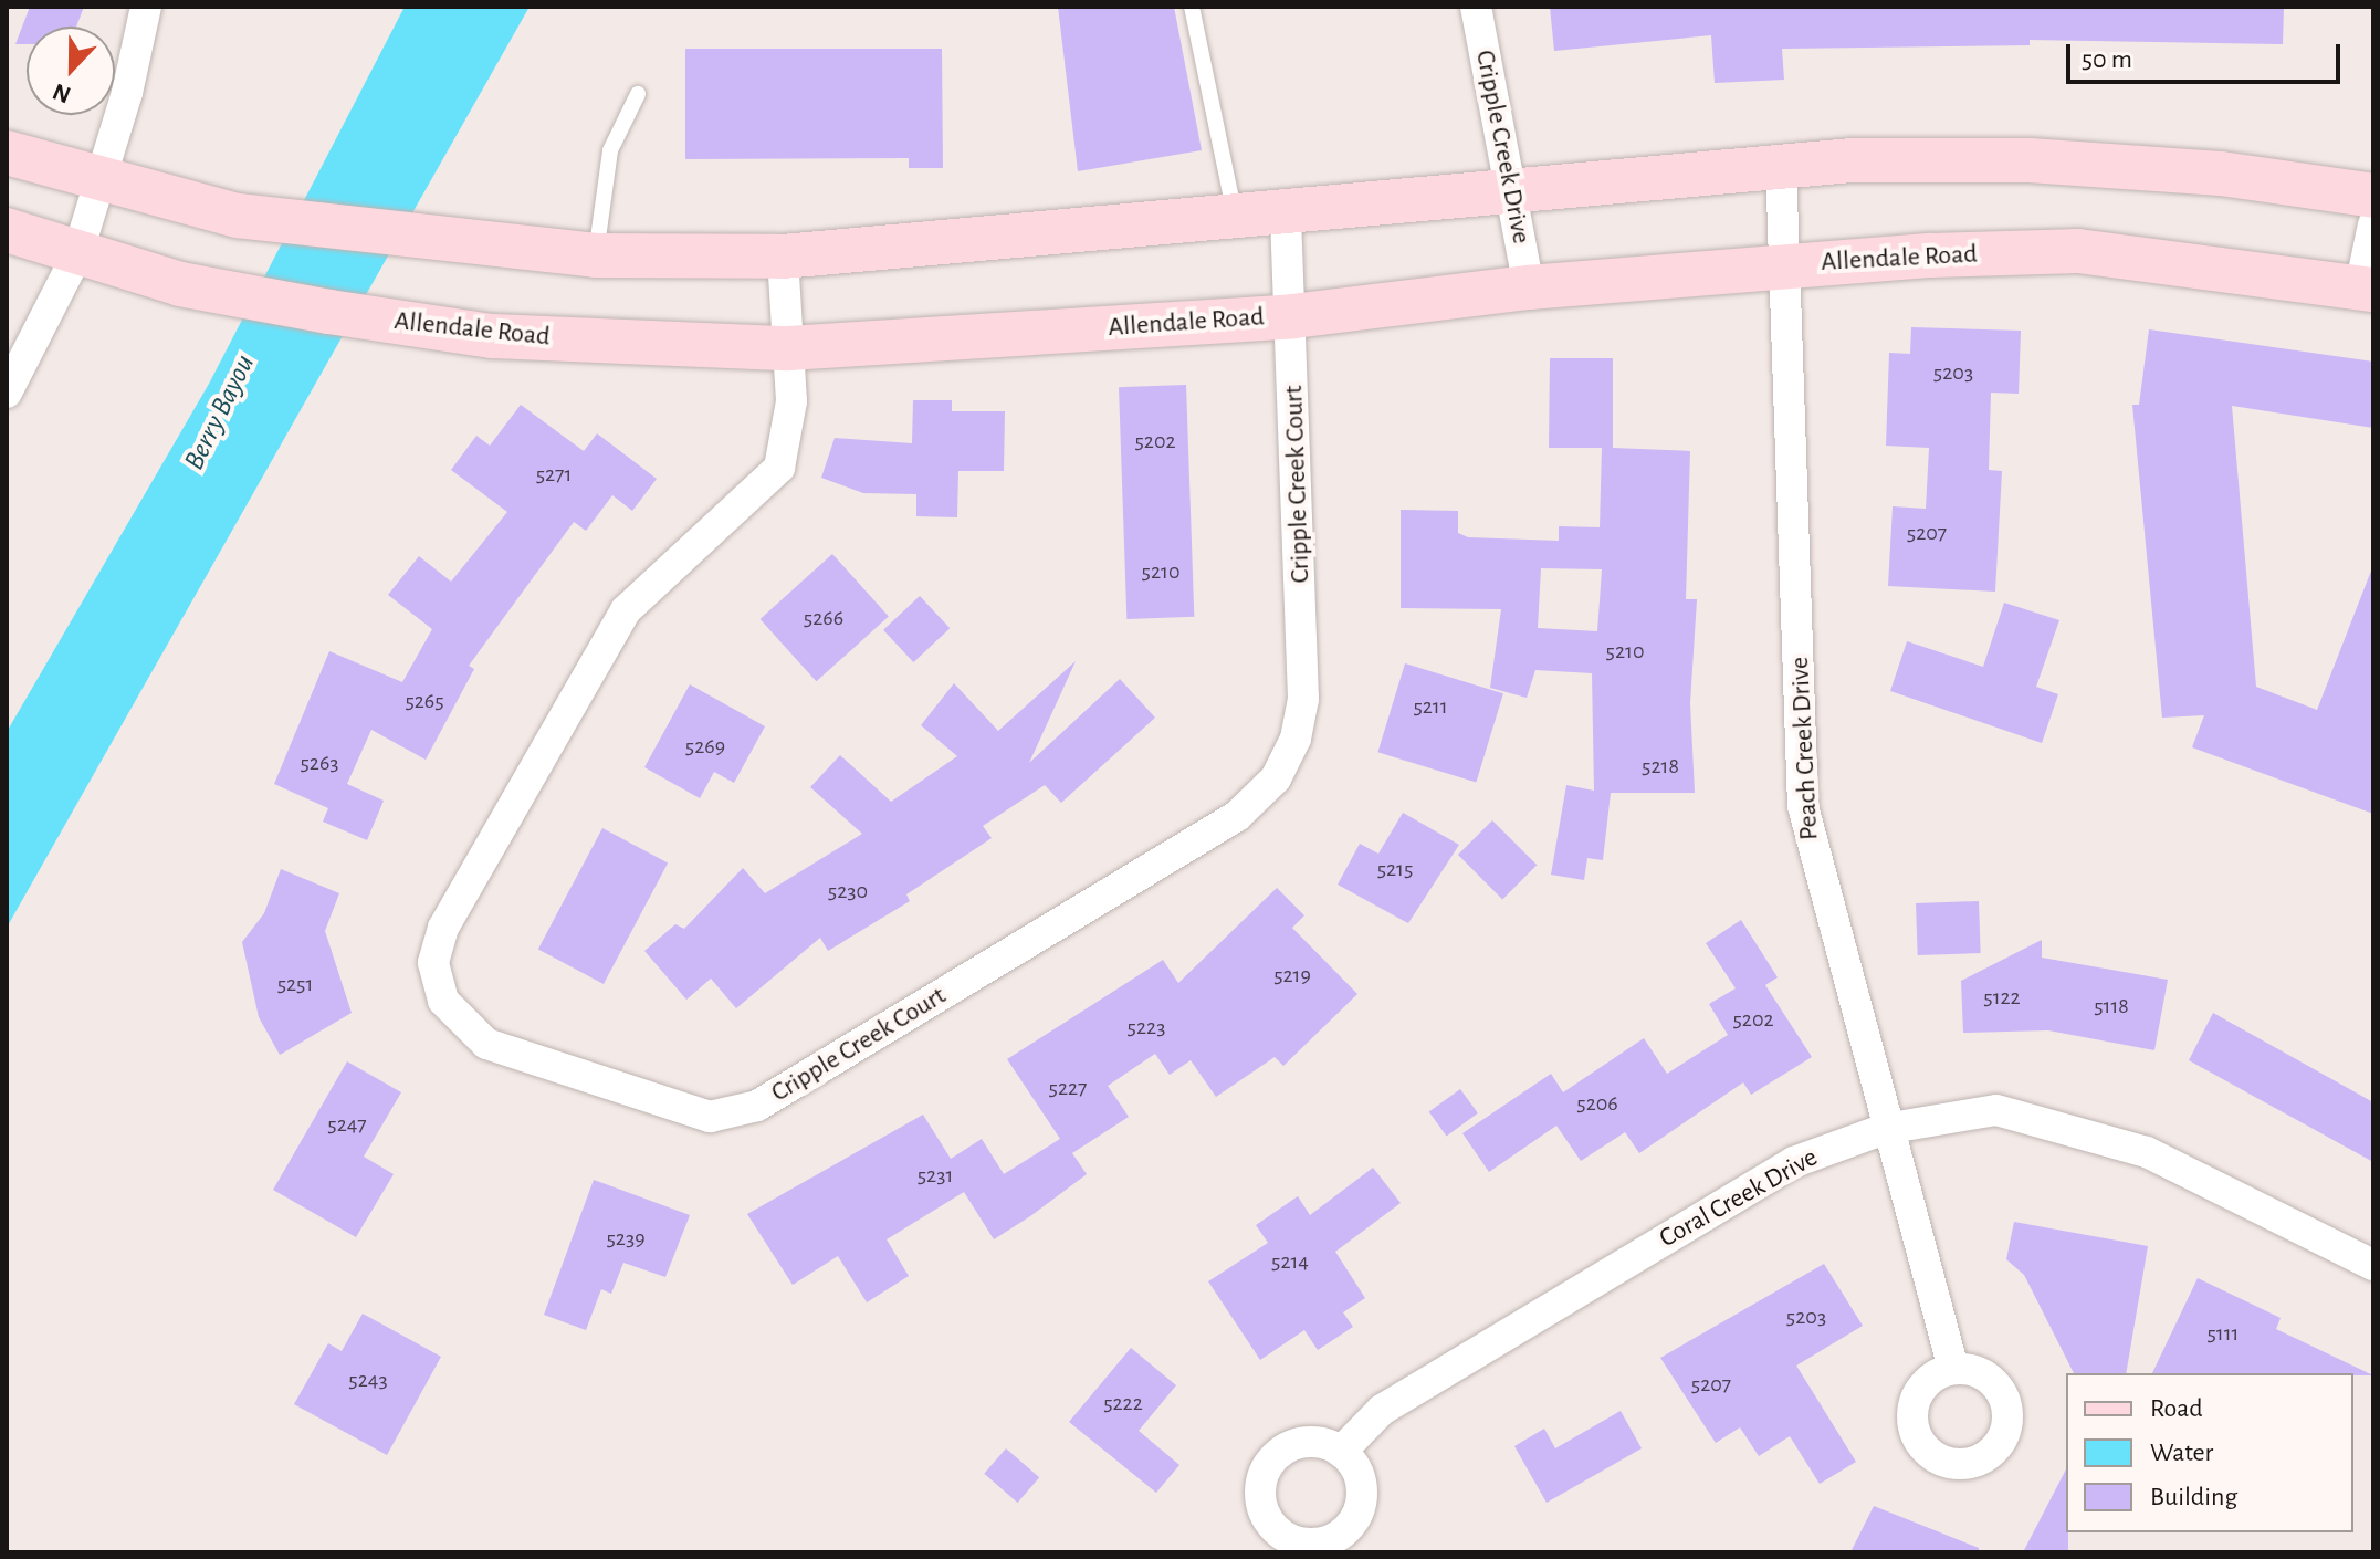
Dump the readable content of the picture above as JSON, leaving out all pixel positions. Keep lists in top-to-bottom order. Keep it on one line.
{"streets":{"main road":["Allendale Road"],"street":["Cripple Creek Drive","Cripple Creek Court","Peach Creek Drive","Coral Creek Drive"]},"crossings":[["Cripple Creek Drive","Allendale Road"],["Allendale Road","Cripple Creek Court"],["Allendale Road","Peach Creek Drive"],["Peach Creek Drive","Coral Creek Drive"]],"water":["Berry Bayou"],"house_numbers":["5203","5202","5271","5207","5210","5266","5210","5265","5211","5269","5263","5218","5215","5230","5219","5251","5122","5118","5202","5223","5227","5206","5247","5231","5239","5214","5203","5111","5243","5207","5222"],"legend":["Road","Water","Building"],"scale_bar":"50 m","north":"bottom"}
